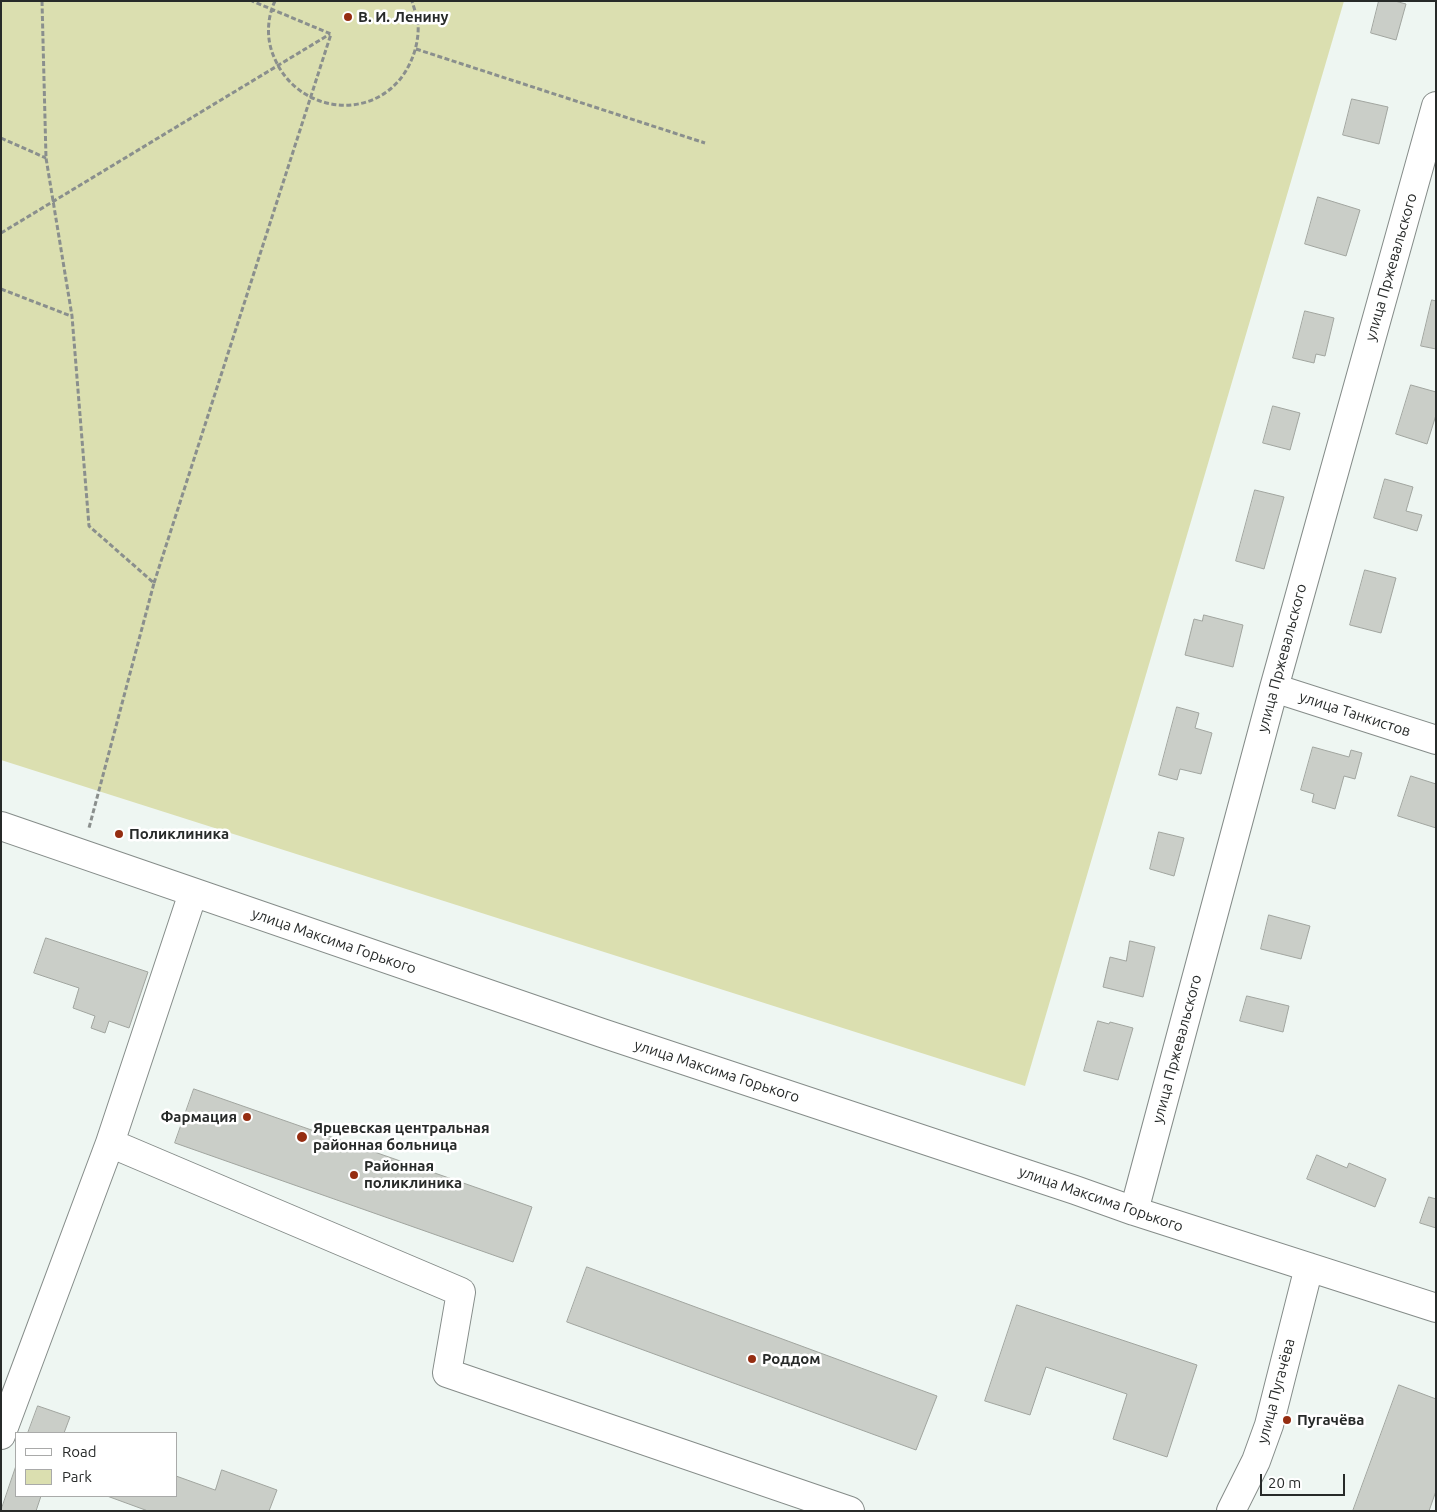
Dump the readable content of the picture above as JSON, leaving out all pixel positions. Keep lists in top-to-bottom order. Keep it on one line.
{"streets":{"street":["улица Пржевальского","улица Танкистов","улица Максима Горького","улица Пугачёва"]},"crossings":[["улица Пржевальского","улица Танкистов"],["улица Пржевальского","улица Максима Горького"],["улица Максима Горького","улица Пугачёва"]],"places":["В. И. Ленину","Поликлиника","Фармация","Ярцевская центральная районная больница","Районная поликлиника","Роддом","Пугачёва"],"legend":["Road","Park"],"scale_bar":"20 m"}
